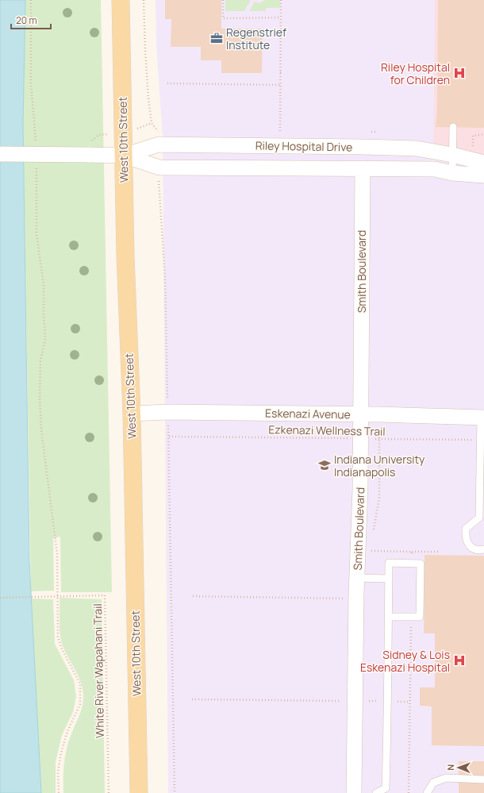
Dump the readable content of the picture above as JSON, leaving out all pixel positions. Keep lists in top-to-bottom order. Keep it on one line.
{"streets":{"main road":["West 10th Street"],"street":["Riley Hospital Drive","Smith Boulevard","Eskenazi Avenue"],"path":["Ezkenazi Wellness Trail","White River Wapahani Trail"]},"crossings":[["West 10th Street","Riley Hospital Drive"],["West 10th Street","Eskenazi Avenue"],["Riley Hospital Drive","Smith Boulevard"],["Smith Boulevard","Eskenazi Avenue"],["Smith Boulevard","Ezkenazi Wellness Trail"]],"places":{"office":["Regenstrief Institute"],"hospital":["Riley Hospital for Children","Sidney & Lois Eskenazi Hospital"],"school or university":["Indiana University Indianapolis"]},"scale_bar":"20 m","north":"left"}
